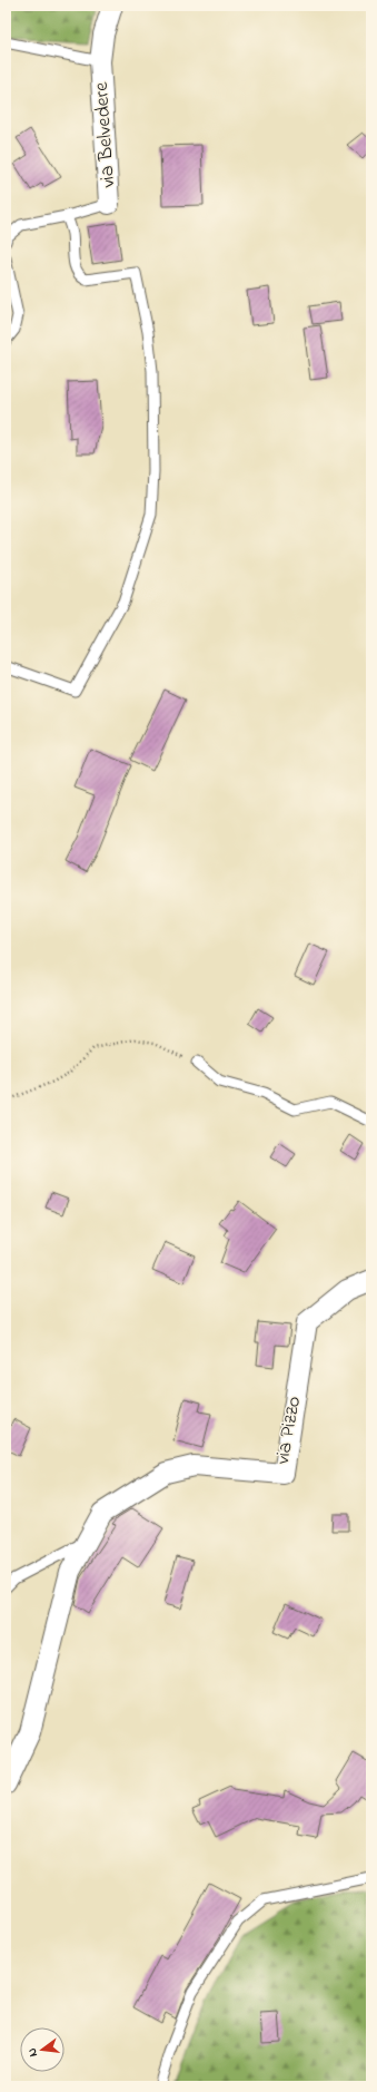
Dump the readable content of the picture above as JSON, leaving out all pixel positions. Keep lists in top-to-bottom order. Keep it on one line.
{"streets":{"street":["via Belvedere","via Pizzo"]},"north":"left"}
